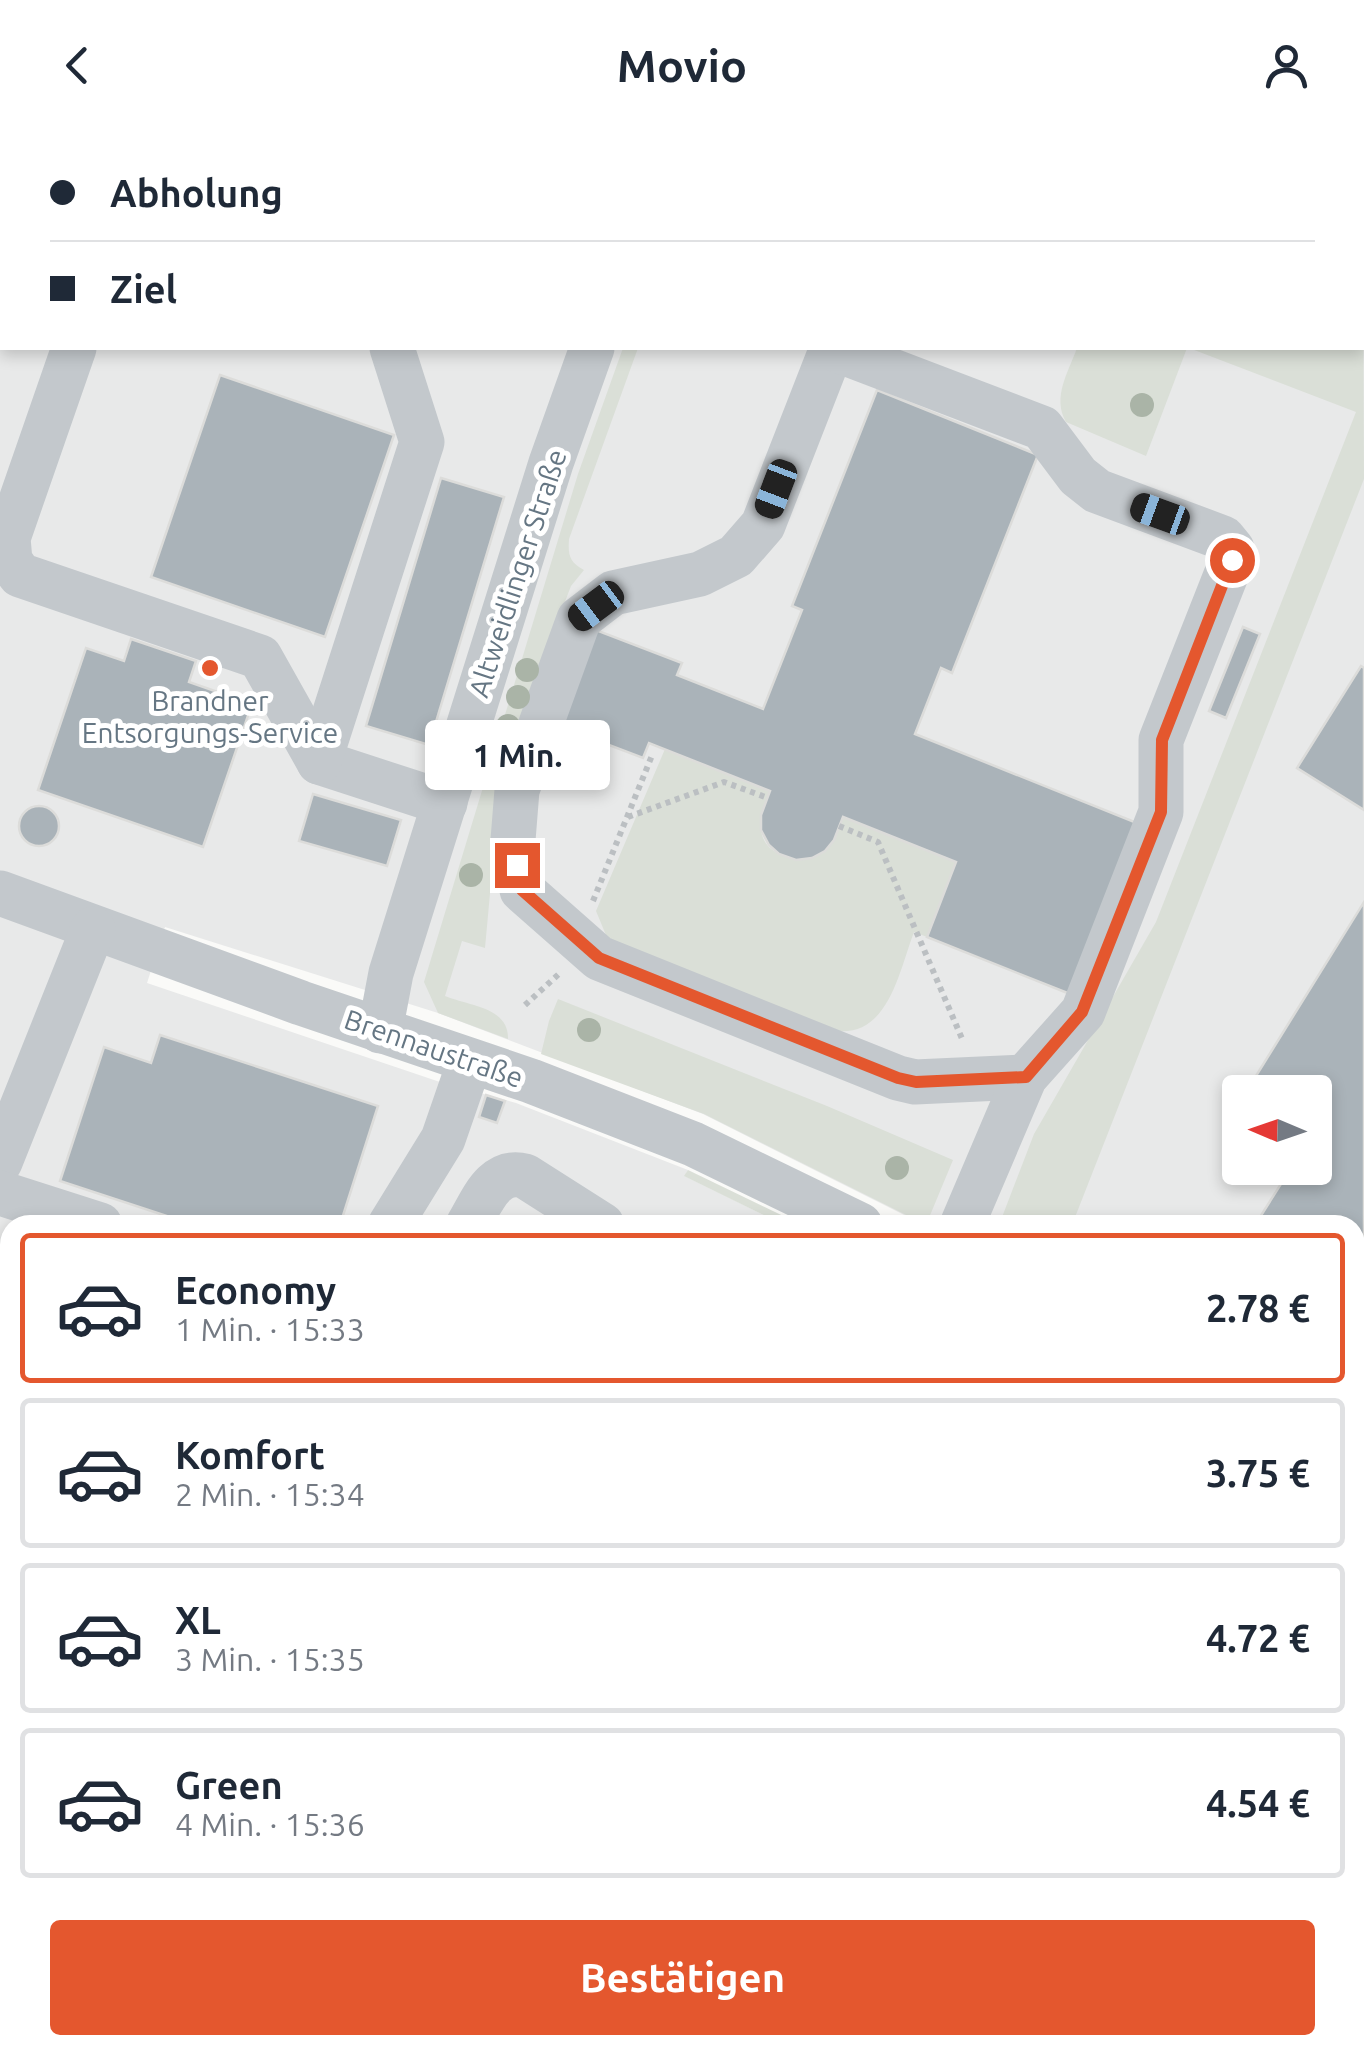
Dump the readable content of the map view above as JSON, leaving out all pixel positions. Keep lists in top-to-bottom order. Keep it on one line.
{"streets":{"street":["Altweidlinger Straße","Brennaustraße"]},"crossings":[["Altweidlinger Straße","Brennaustraße"]],"places":["Brandner Entsorgungs-Service"],"north":"left","page":{"header":"Movio","banner":["Abholung","Ziel"],"bubble":"1 Min.","list":[{"name":"Economy","note":"1 Min. · 15:33","value":"2.78 €"},{"name":"Komfort","note":"2 Min. · 15:34","value":"3.75 €"},{"name":"XL","note":"3 Min. · 15:35","value":"4.72 €"},{"name":"Green","note":"4 Min. · 15:36","value":"4.54 €"}],"buttons":"Bestätigen"}}
